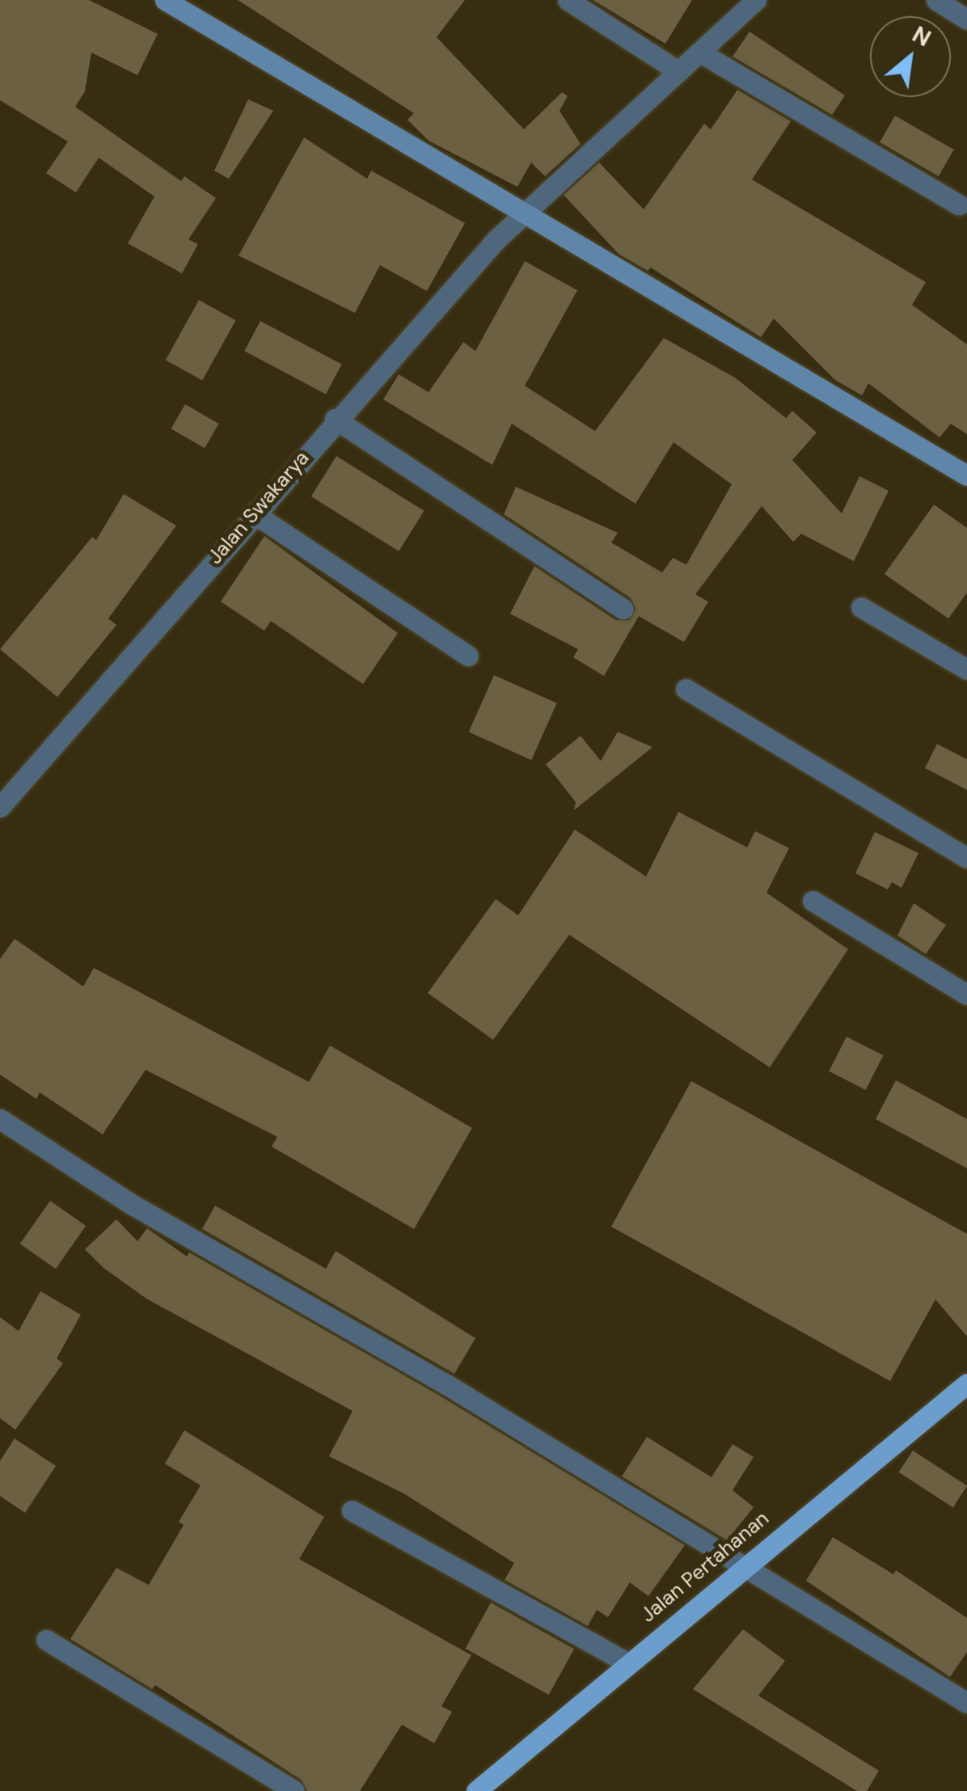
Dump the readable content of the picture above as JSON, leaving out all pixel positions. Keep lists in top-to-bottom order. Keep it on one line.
{"streets":{"main road":["Jalan Pertahanan"],"street":["Jalan Swakarya"]},"north":"top right"}
